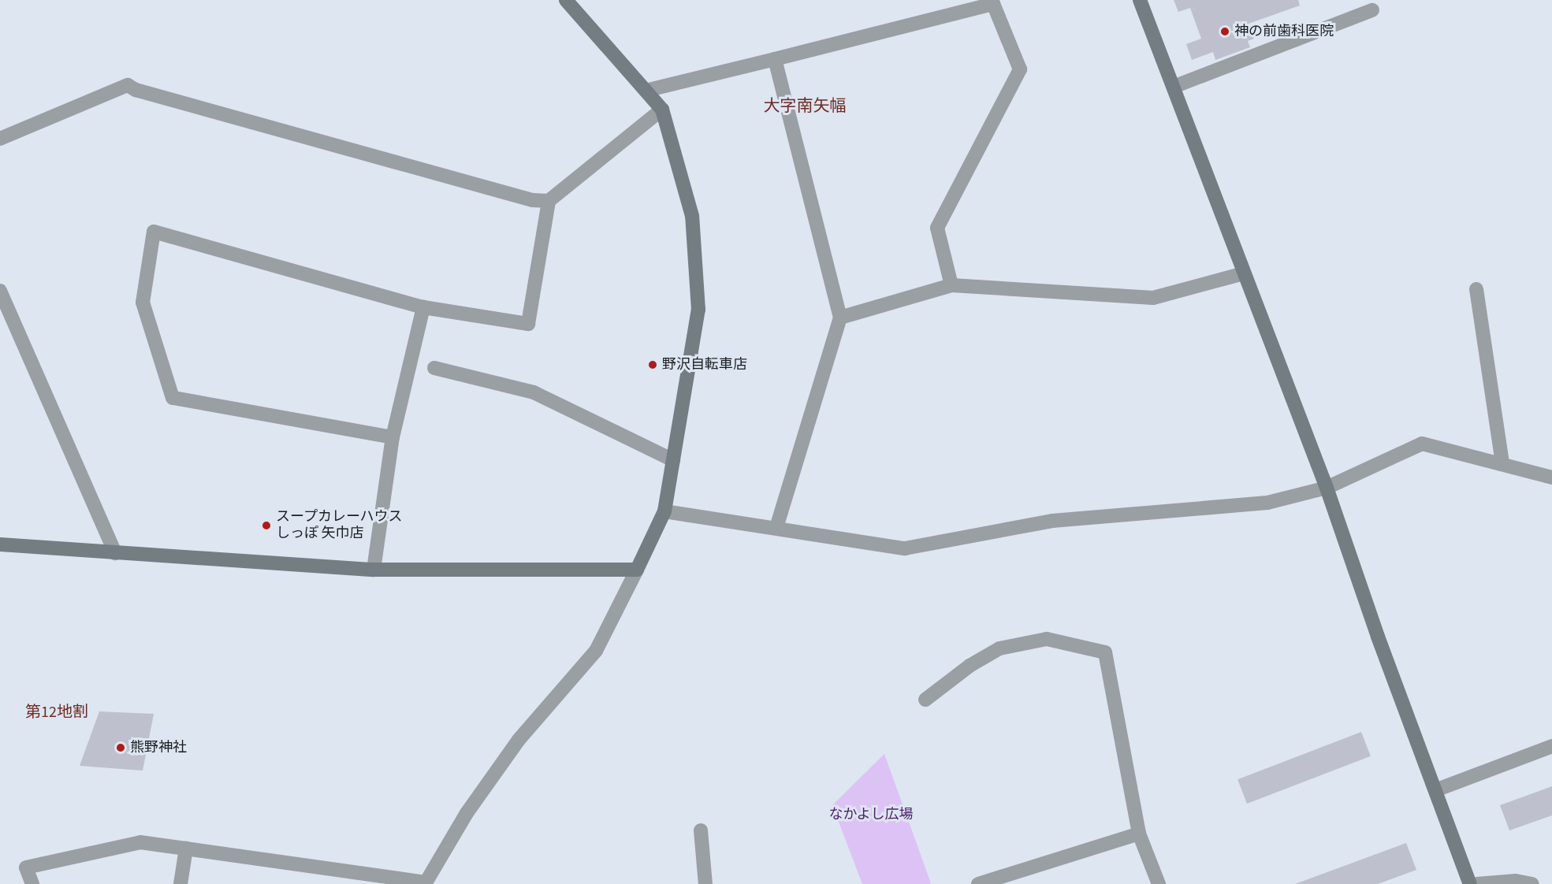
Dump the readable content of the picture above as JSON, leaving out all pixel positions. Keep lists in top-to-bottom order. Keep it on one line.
{"districts":["大字南矢幅","第12地割"],"parks":["なかよし広場"],"places":["神の前歯科医院","野沢自転車店","スープカレーハウス しっぽ 矢巾店","熊野神社"]}
